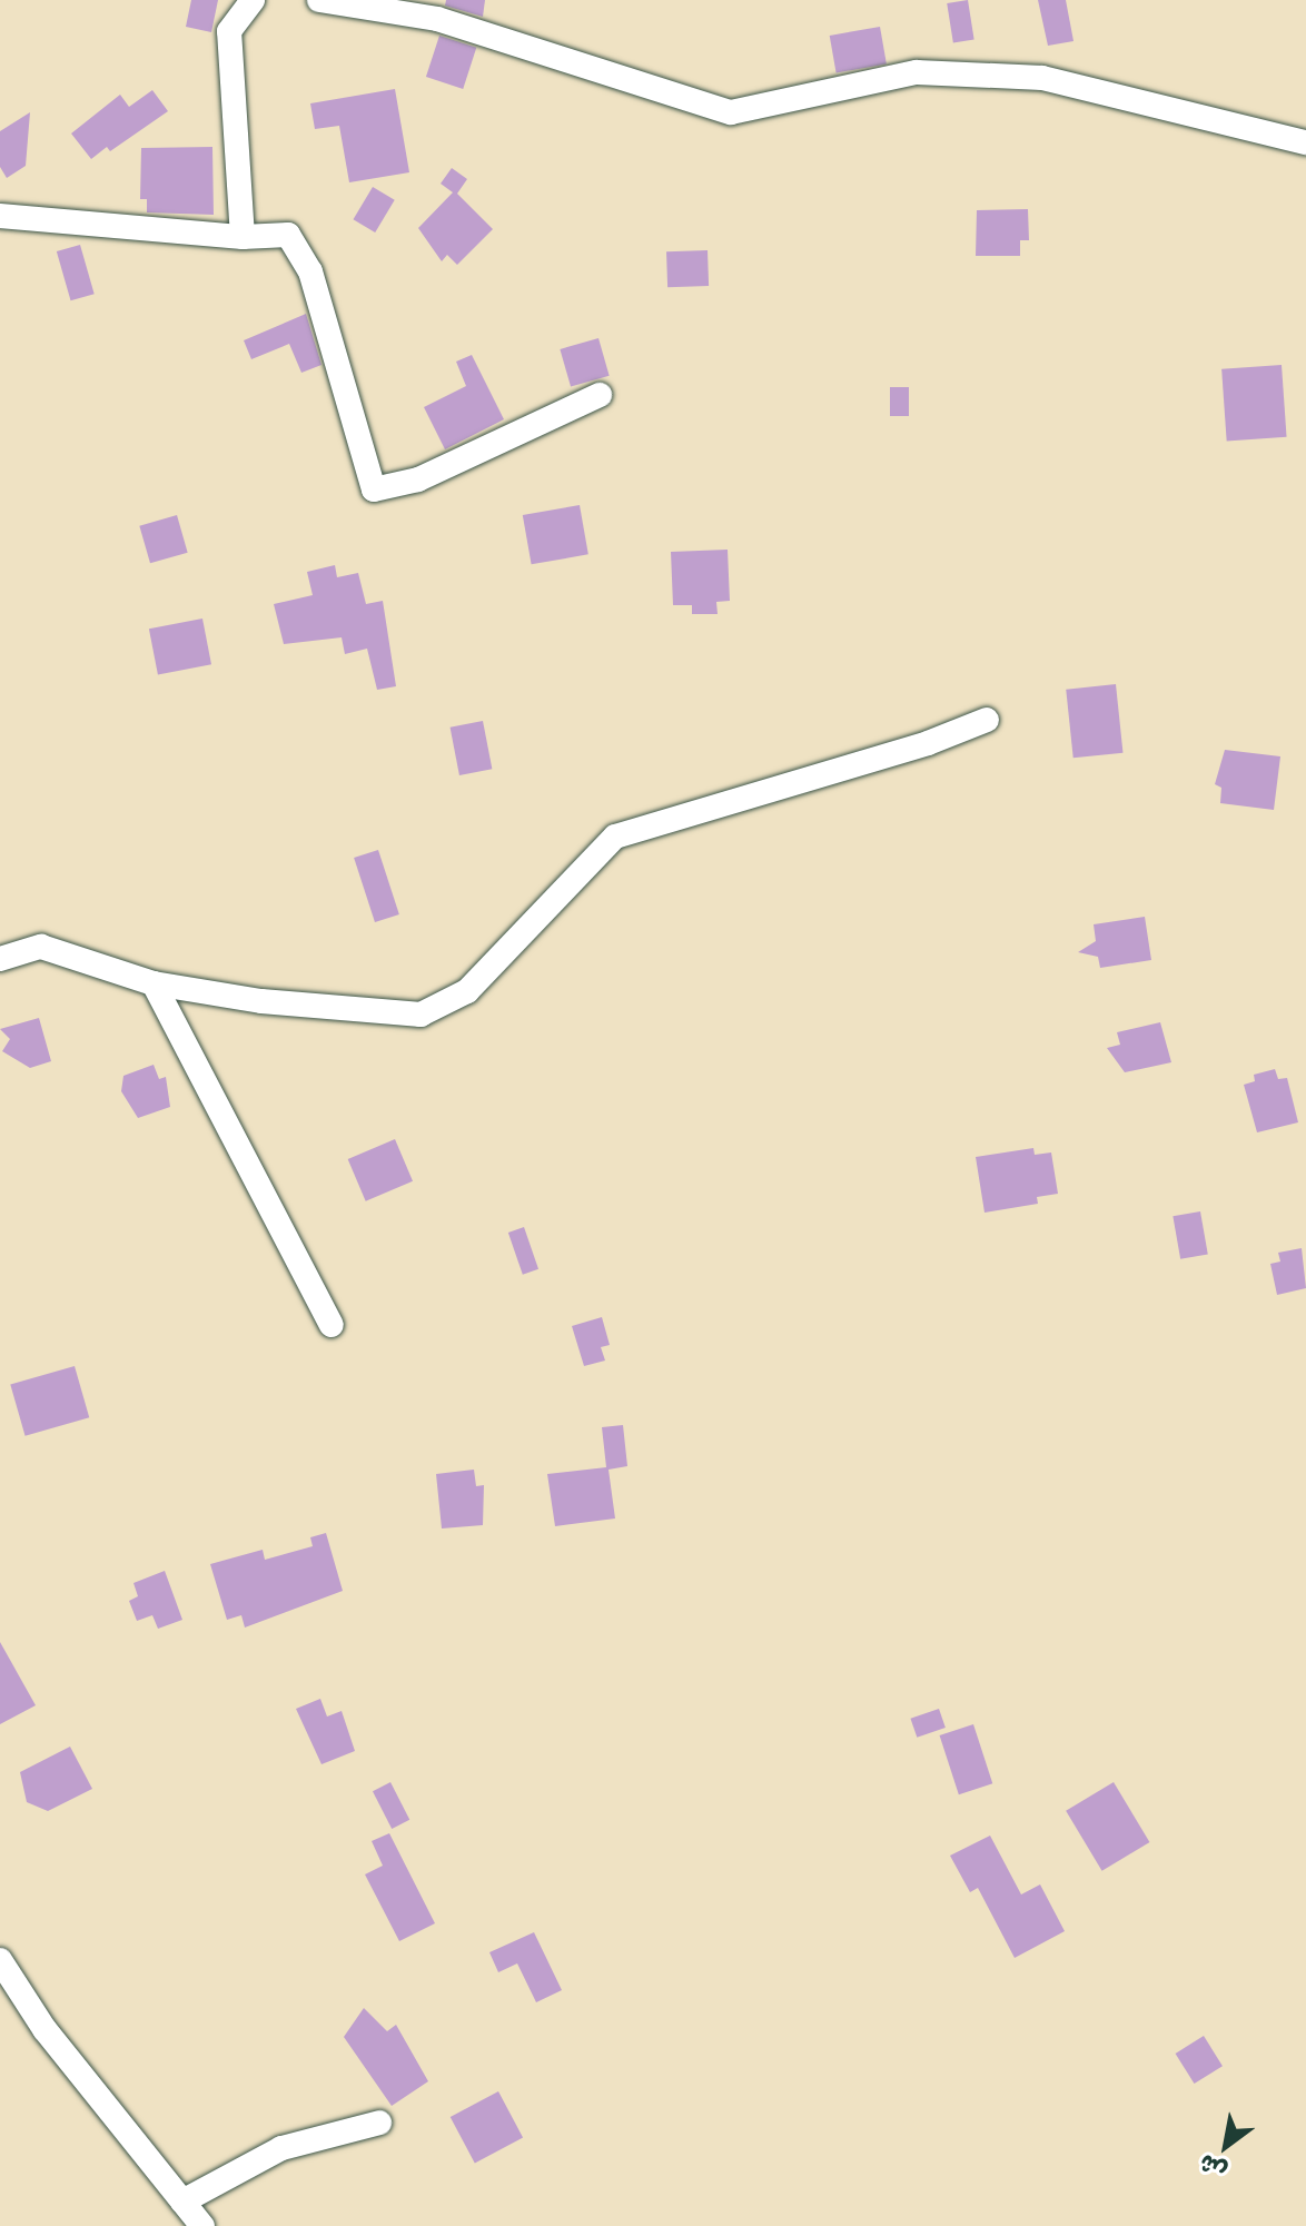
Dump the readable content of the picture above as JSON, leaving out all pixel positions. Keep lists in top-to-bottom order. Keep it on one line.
{"north":"bottom left"}
